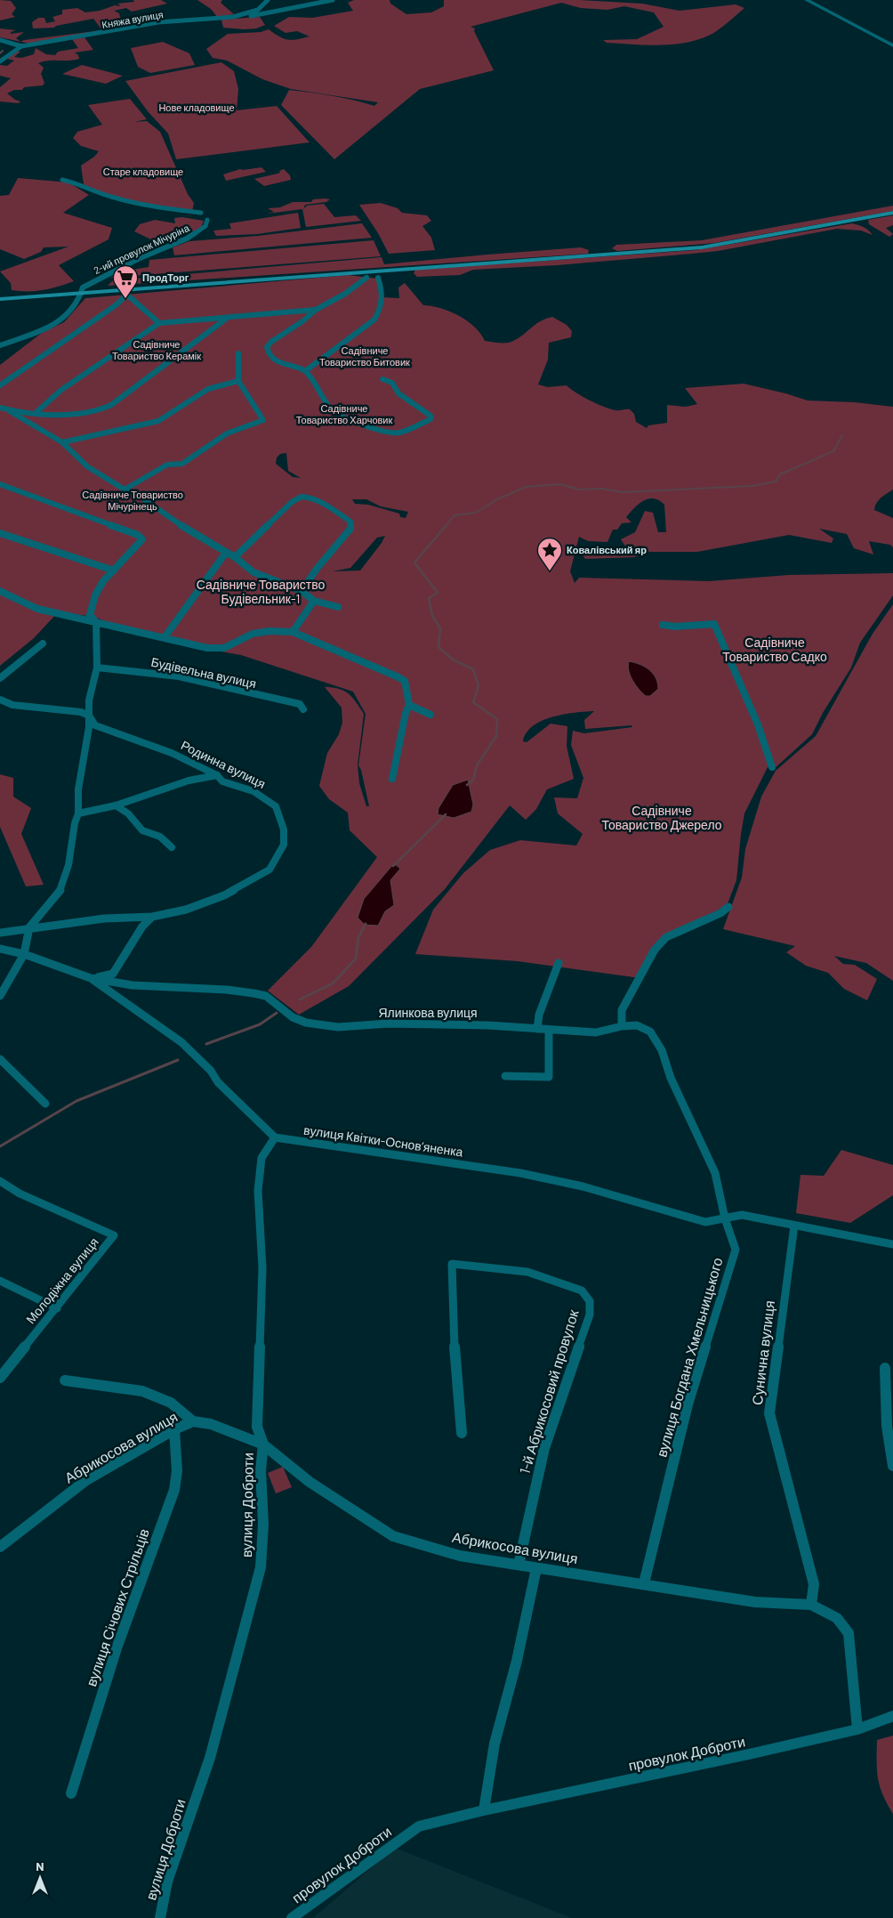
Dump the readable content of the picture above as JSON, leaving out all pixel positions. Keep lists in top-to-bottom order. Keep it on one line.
{"streets":{"street":["Княжа вулиця","2-ий провулок Мічуріна","Будівельна вулиця","Родинна вулиця","Ялинкова вулиця","вулиця Квітки-Основʼяненка","Молодіжна вулиця","Сунична вулиця","вулиця Богдана Хмельницького","1-й Абрикосовий провулок","Абрикосова вулиця","вулиця Доброти","вулиця Січових Стрільців","провулок Доброти"]},"crossings":[["Ялинкова вулиця","вулиця Квітки-Основʼяненка"],["Ялинкова вулиця","вулиця Богдана Хмельницького"],["вулиця Квітки-Основʼяненка","Сунична вулиця"],["вулиця Квітки-Основʼяненка","вулиця Богдана Хмельницького"],["вулиця Квітки-Основʼяненка","вулиця Доброти"],["Сунична вулиця","Абрикосова вулиця"],["вулиця Богдана Хмельницького","Абрикосова вулиця"],["1-й Абрикосовий провулок","Абрикосова вулиця"],["Абрикосова вулиця","вулиця Доброти"],["Абрикосова вулиця","вулиця Січових Стрільців"]],"parks":["Нове кладовище","Старе кладовище","Садівниче Товариство Керамік","Садівниче Товариство Битовик","Садівниче Товариство Харчовик","Садівниче Товариство Мічурінець","Садівниче Товариство Будівельник-1","Садівниче Товариство Садко","Садівниче Товариство Джерело"],"places":{"supermarket":["ПродТорг"],"place":["Ковалівський яр"]},"north":"top"}
